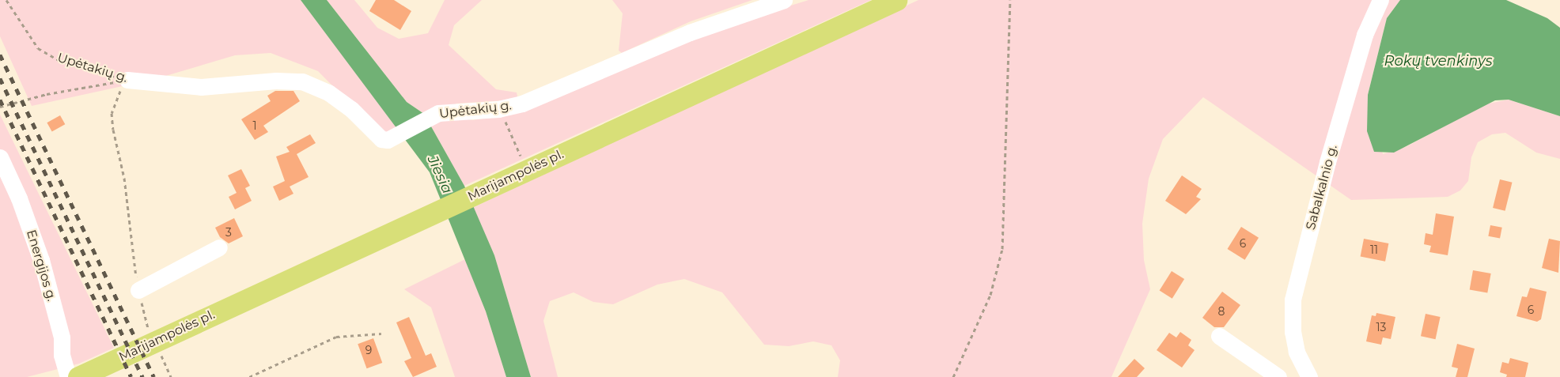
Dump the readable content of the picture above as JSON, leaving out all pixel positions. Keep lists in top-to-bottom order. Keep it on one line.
{"streets":{"main road":["Marijampolės pl."],"street":["Upėtakių g.","Sabalkalnio g.","Energijos g."]},"crossings":[["Marijampolės pl.","Energijos g."]],"water":["Rokų tvenkinys","Jiesia"],"house_numbers":["1","3","6","11","6","8","13","9"]}
